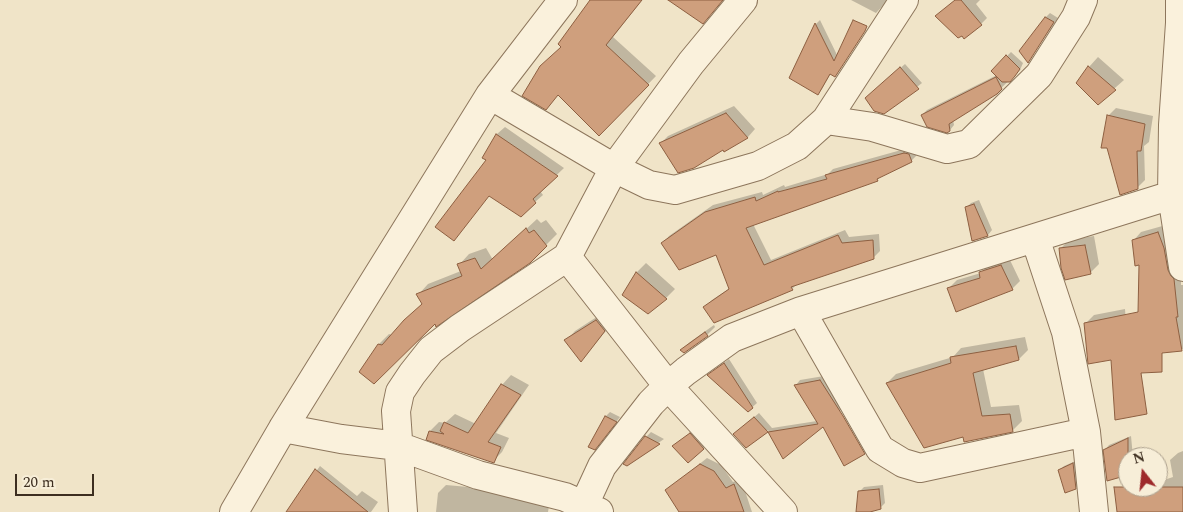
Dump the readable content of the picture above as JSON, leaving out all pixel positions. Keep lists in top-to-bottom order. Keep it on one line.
{"scale_bar":"20 m","north":"top"}
